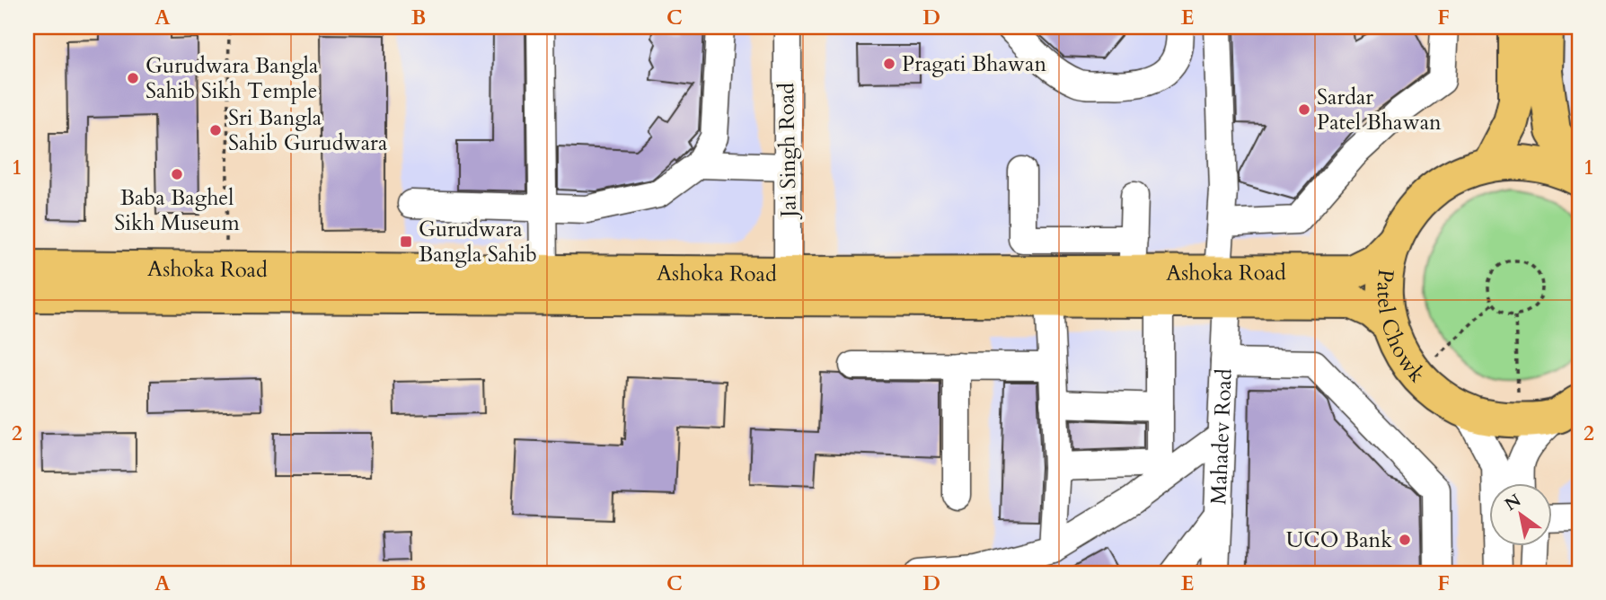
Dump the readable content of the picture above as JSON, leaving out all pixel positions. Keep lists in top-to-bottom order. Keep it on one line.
{"streets":{"main road":["Ashoka Road","Patel Chowk"],"street":["Jai Singh Road","Mahadev Road"]},"crossings":[["Jai Singh Road","Ashoka Road"],["Ashoka Road","Patel Chowk"],["Ashoka Road","Mahadev Road"]],"places":{"other":["Pragati Bhawan","Gurudwara Bangla Sahib Sikh Temple","Sardar Patel Bhawan","Sri Bangla Sahib Gurudwara","Baba Baghel Sikh Museum","UCO Bank"],"transit":["Gurudwara Bangla Sahib"]},"north":"top left","grid":{"columns":["A","B","C","D","E","F"],"rows":["1","2"]}}
